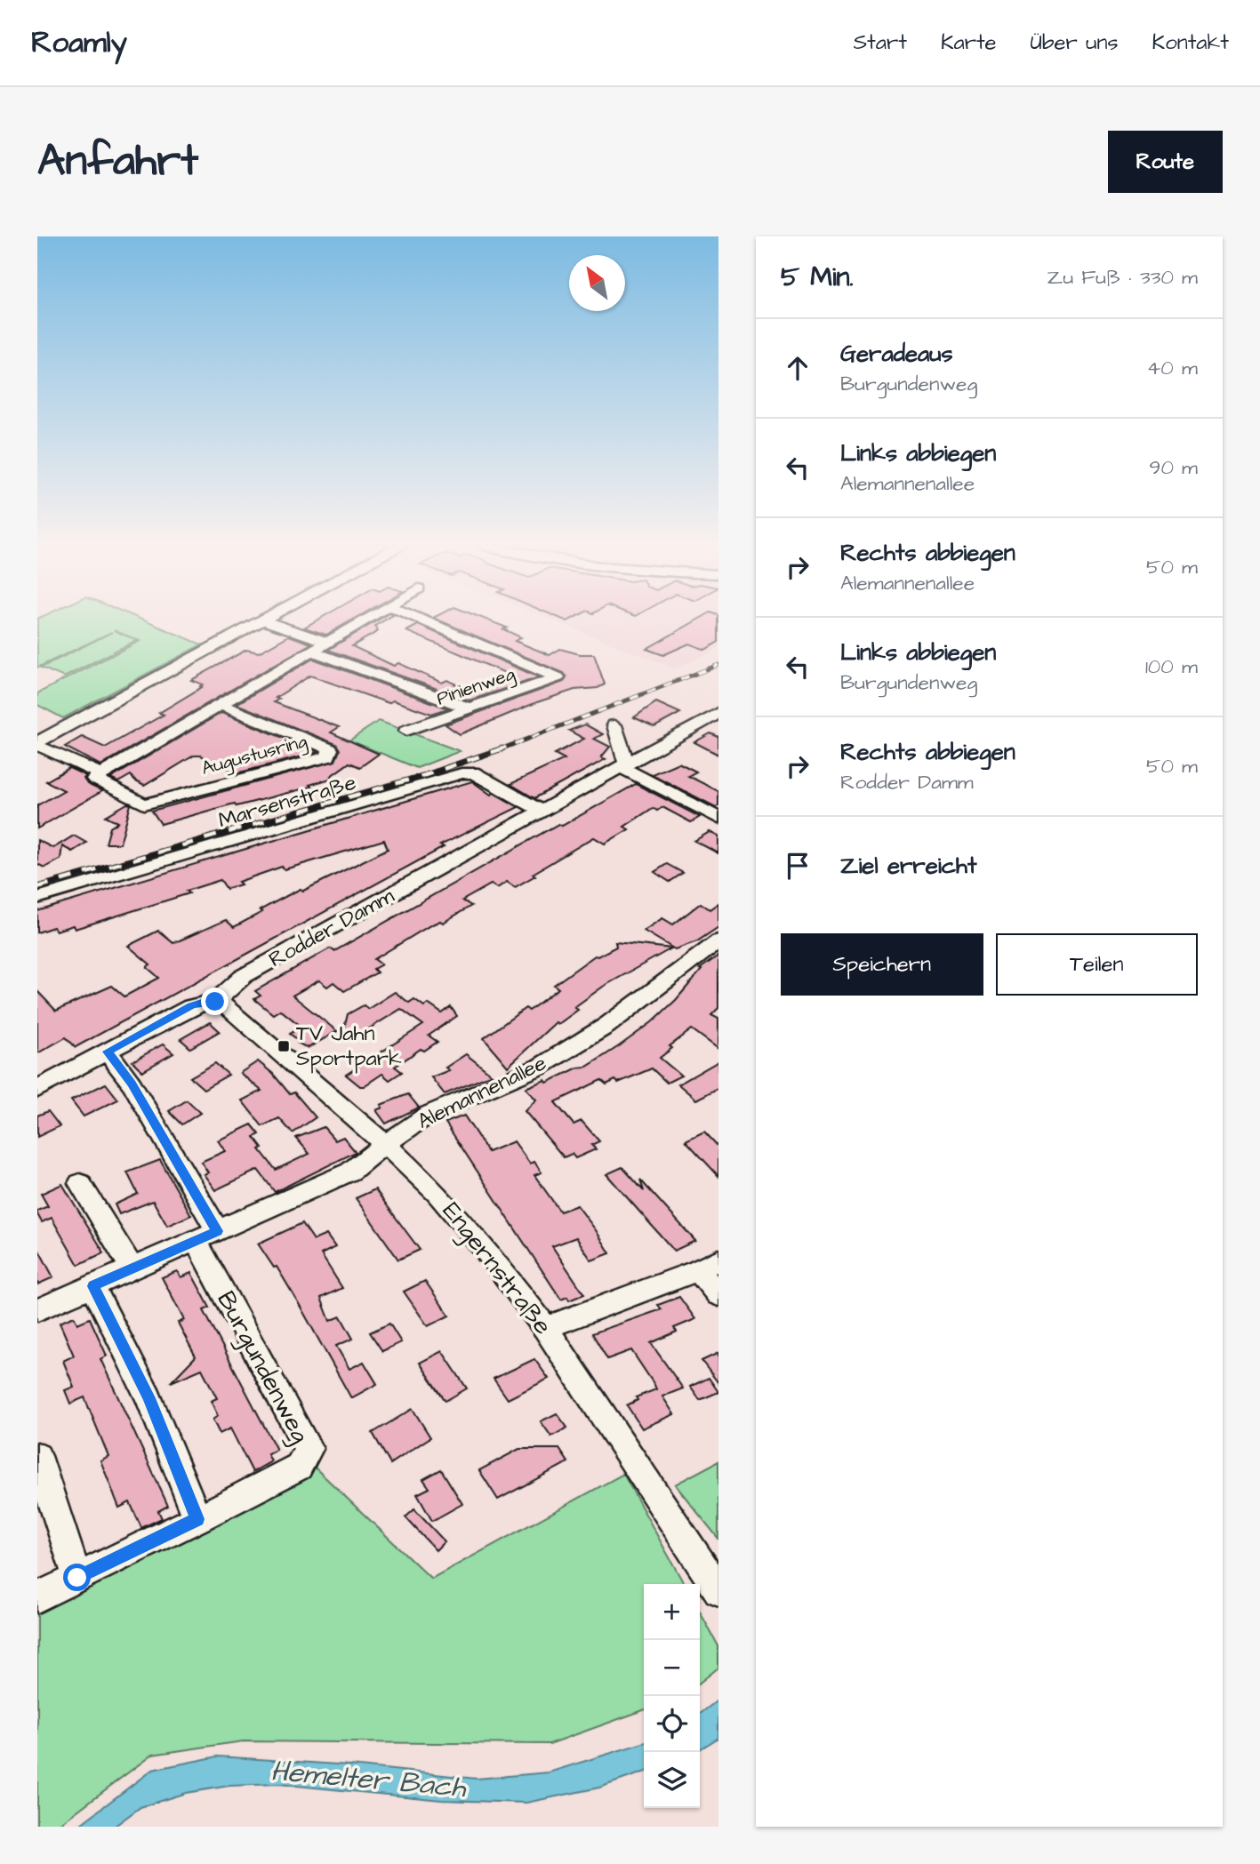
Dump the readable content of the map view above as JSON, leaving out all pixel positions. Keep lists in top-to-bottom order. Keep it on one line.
{"streets":{"street":["Pinienweg","Augustusring","Marsenstraße","Rodder Damm","Alemannenallee","Engernstraße","Burgundenweg"]},"crossings":[["Marsenstraße","Rodder Damm"],["Rodder Damm","Engernstraße"],["Rodder Damm","Burgundenweg"],["Alemannenallee","Engernstraße"],["Alemannenallee","Burgundenweg"]],"water":["Hemelter Bach"],"places":{"transit":["TV Jahn Sportpark"]},"north":"top left","page":{"header":"Roamly","nav":["Start","Karte","Über uns","Kontakt"],"buttons":["Route",["Speichern","Teilen"]],"title":"Anfahrt","heading":["5 Min.","Zu Fuß · 330 m"],"list":[["Geradeaus","Burgundenweg","40 m"],["Links abbiegen","Alemannenallee","90 m"],["Rechts abbiegen","Alemannenallee","50 m"],["Links abbiegen","Burgundenweg","100 m"],["Rechts abbiegen","Rodder Damm","50 m"],"Ziel erreicht"],"map_buttons":["+","−"]}}
